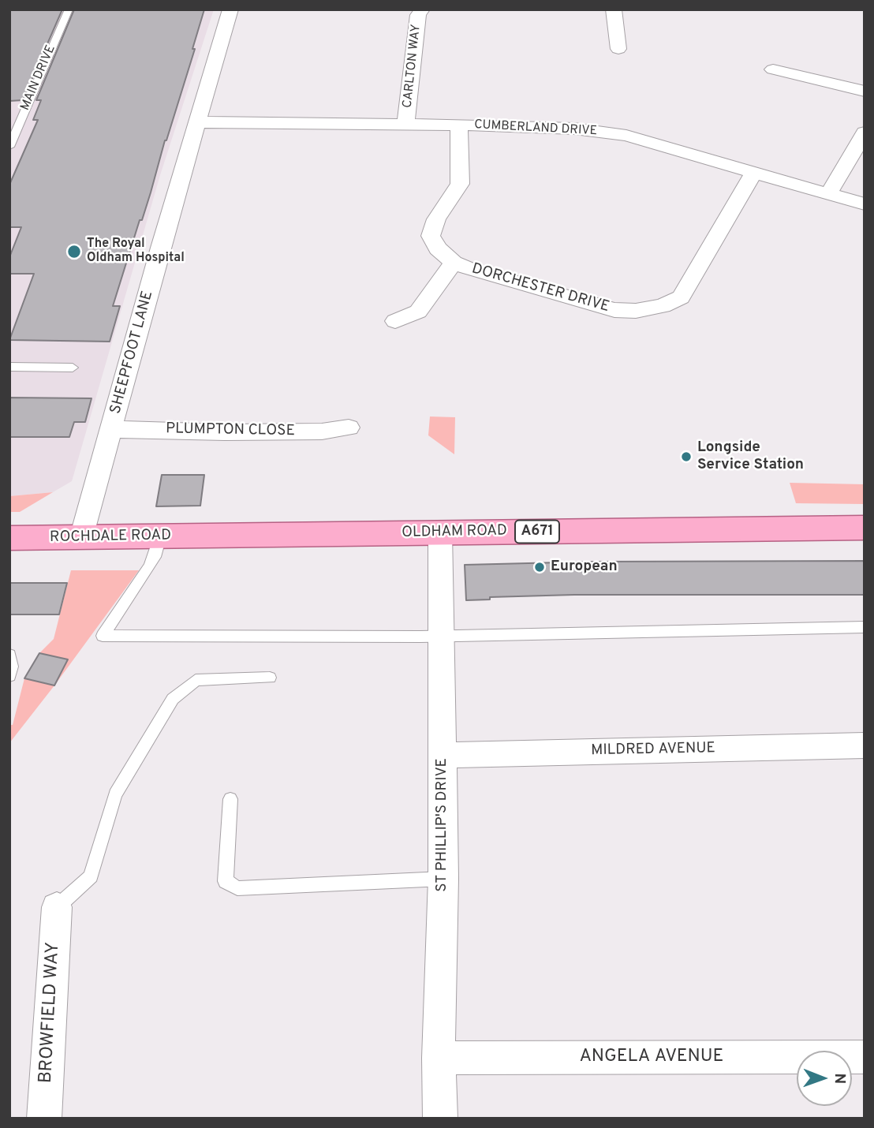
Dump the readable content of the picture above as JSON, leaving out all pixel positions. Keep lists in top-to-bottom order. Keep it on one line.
{"streets":{"main road":["A671","OLDHAM ROAD","ROCHDALE ROAD"],"street":["CARLTON WAY","CUMBERLAND DRIVE","DORCHESTER DRIVE","SHEEPFOOT LANE","PLUMPTON CLOSE","MILDRED AVENUE","ST PHILLIP'S DRIVE","BROWFIELD WAY","ANGELA AVENUE"],"lane":["MAIN DRIVE"]},"crossings":[["CARLTON WAY","CUMBERLAND DRIVE"],["CUMBERLAND DRIVE","DORCHESTER DRIVE"],["CUMBERLAND DRIVE","SHEEPFOOT LANE"],["SHEEPFOOT LANE","PLUMPTON CLOSE"],["SHEEPFOOT LANE","ROCHDALE ROAD"],["OLDHAM ROAD","ROCHDALE ROAD"],["OLDHAM ROAD","ST PHILLIP'S DRIVE"],["MILDRED AVENUE","ST PHILLIP'S DRIVE"],["ST PHILLIP'S DRIVE","ANGELA AVENUE"]],"places":["The Royal Oldham Hospital","Longside Service Station","European"],"north":"right"}
